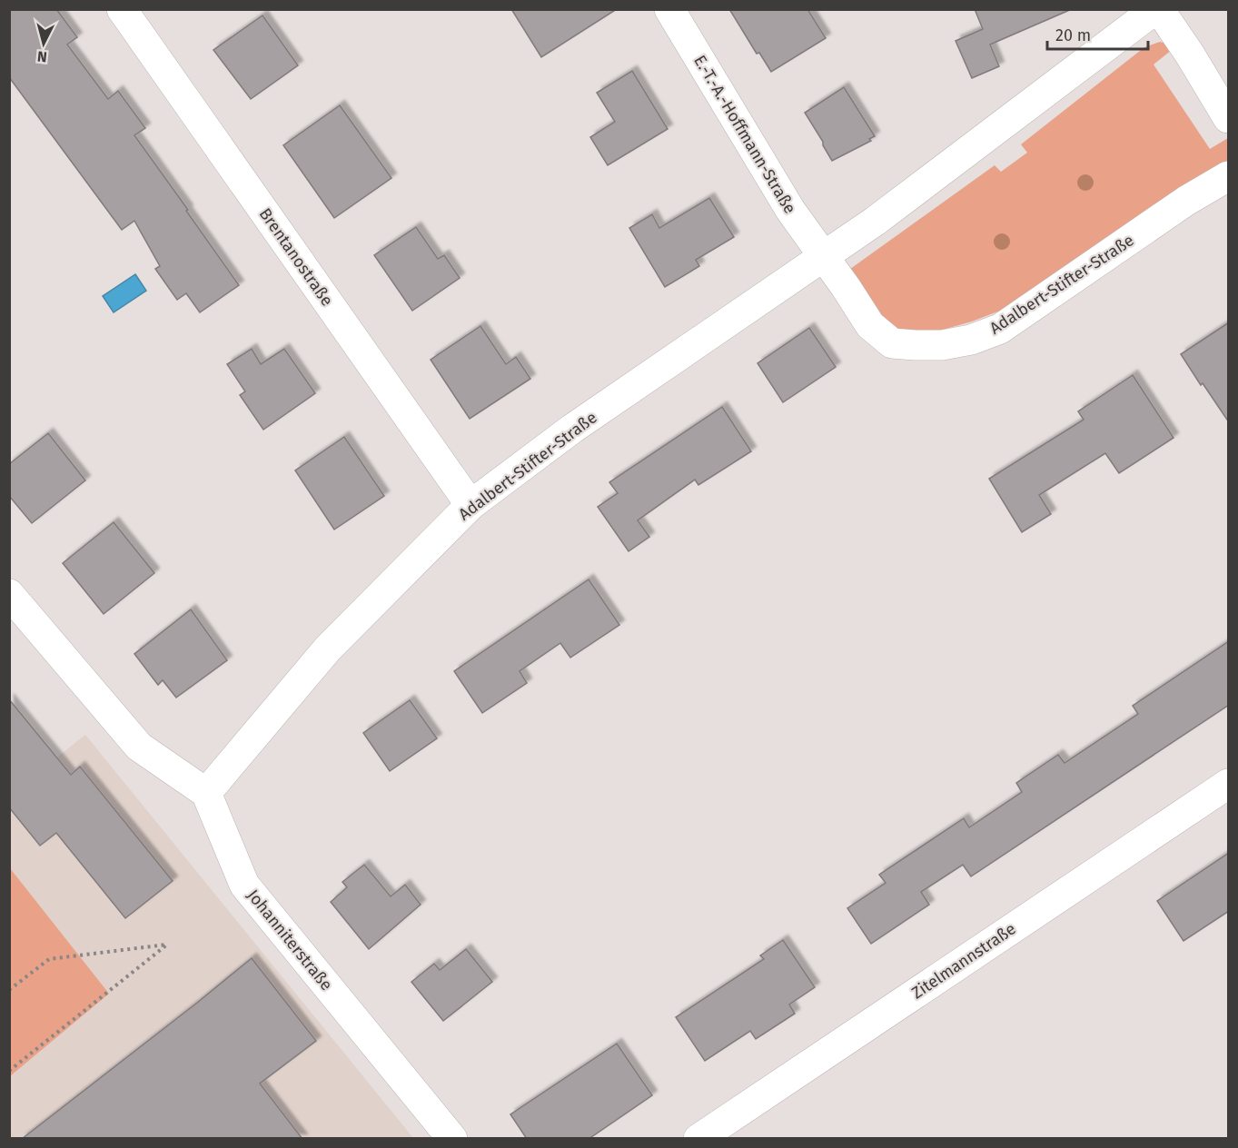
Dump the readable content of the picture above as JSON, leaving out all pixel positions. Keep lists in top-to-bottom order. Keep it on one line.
{"streets":{"street":["E.-T.-A.-Hoffmann-Straße","Brentanostraße","Adalbert-Stifter-Straße","Johanniterstraße","Zitelmannstraße"]},"crossings":[["E.-T.-A.-Hoffmann-Straße","Adalbert-Stifter-Straße"],["Brentanostraße","Adalbert-Stifter-Straße"],["Adalbert-Stifter-Straße","Johanniterstraße"]],"scale_bar":"20 m","north":"bottom"}
